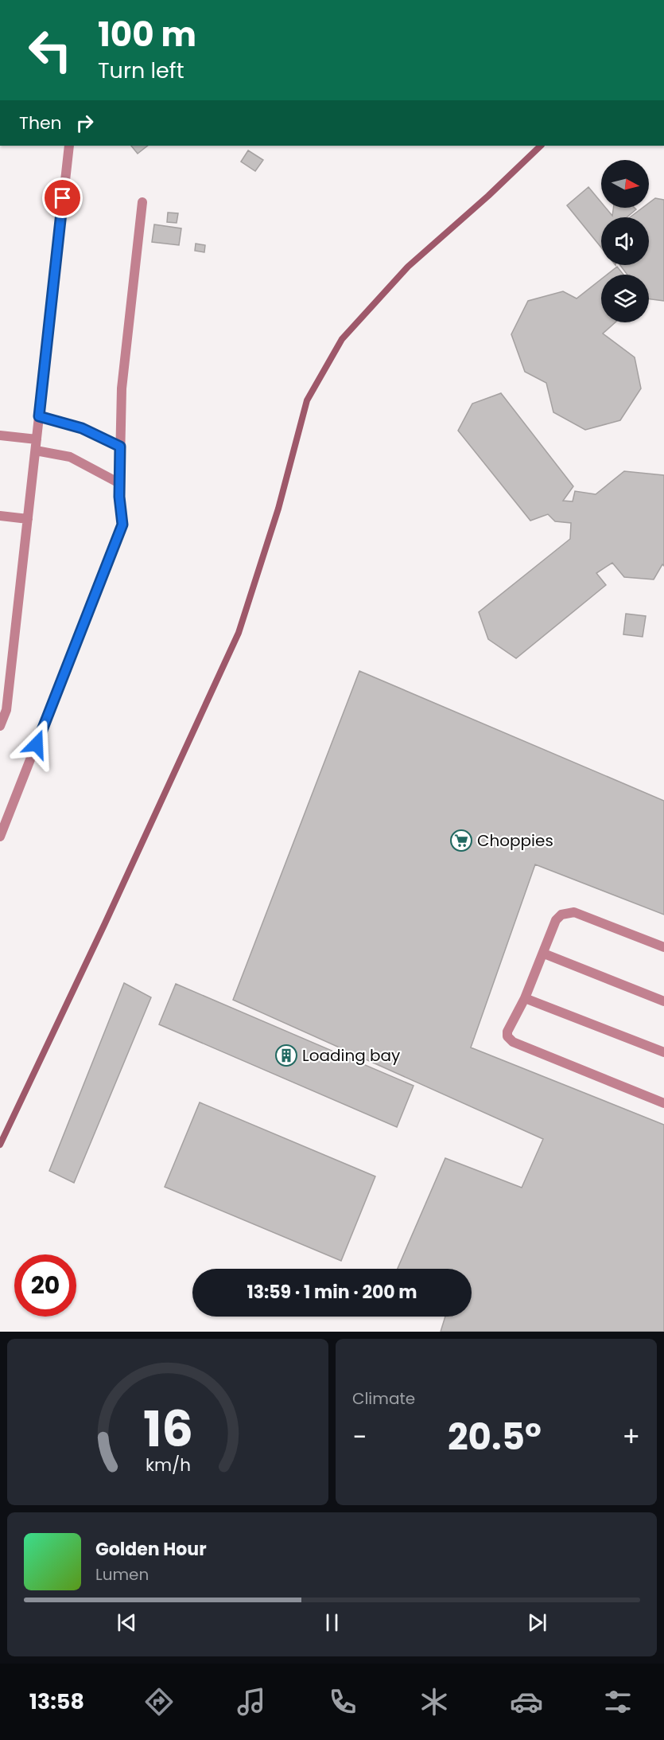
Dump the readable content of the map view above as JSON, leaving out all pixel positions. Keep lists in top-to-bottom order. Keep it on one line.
{"places":{"supermarket":["Choppies"],"building":["Loading bay"]},"north":"right","page":{"turn":["100 m","Turn left"],"then":"Then","limit":"20","trip":"13:59 · 1 min · 200 m","tile":"Climate","heat":["−","20.5°","+"],"song":["Golden Hour","Lumen"],"tabs":"13:58","gauge":["16","km/h"]}}
